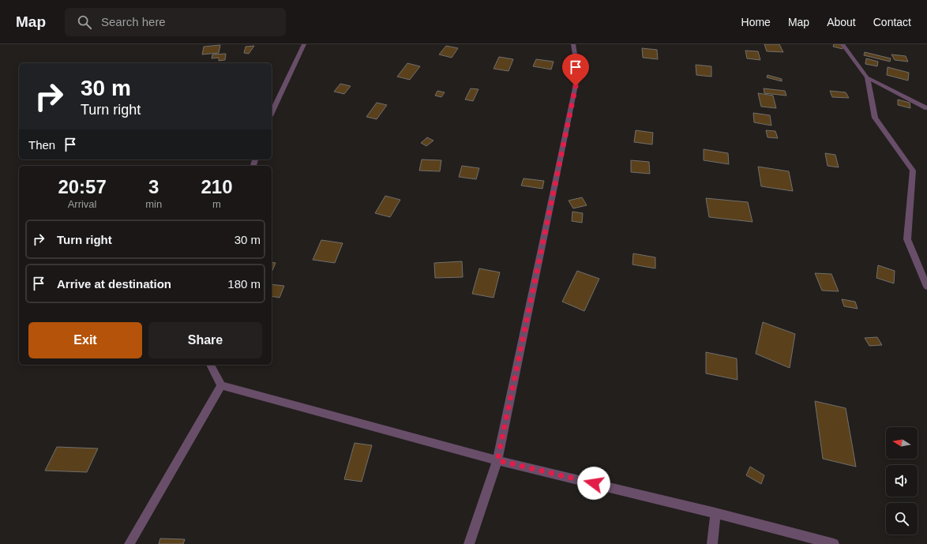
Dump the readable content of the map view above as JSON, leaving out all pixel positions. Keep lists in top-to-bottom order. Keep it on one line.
{"north":"left","page":{"header":"Map","search":"Search here","nav":["Home","Map","About","Contact"],"turn":["30 m","Turn right"],"then":"Then","eta":["20:57","Arrival","3","min","210","m"],"list":[{"name":"Turn right","value":"30 m"},{"name":"Arrive at destination","value":"180 m"}],"buttons":["Exit","Share"]}}
